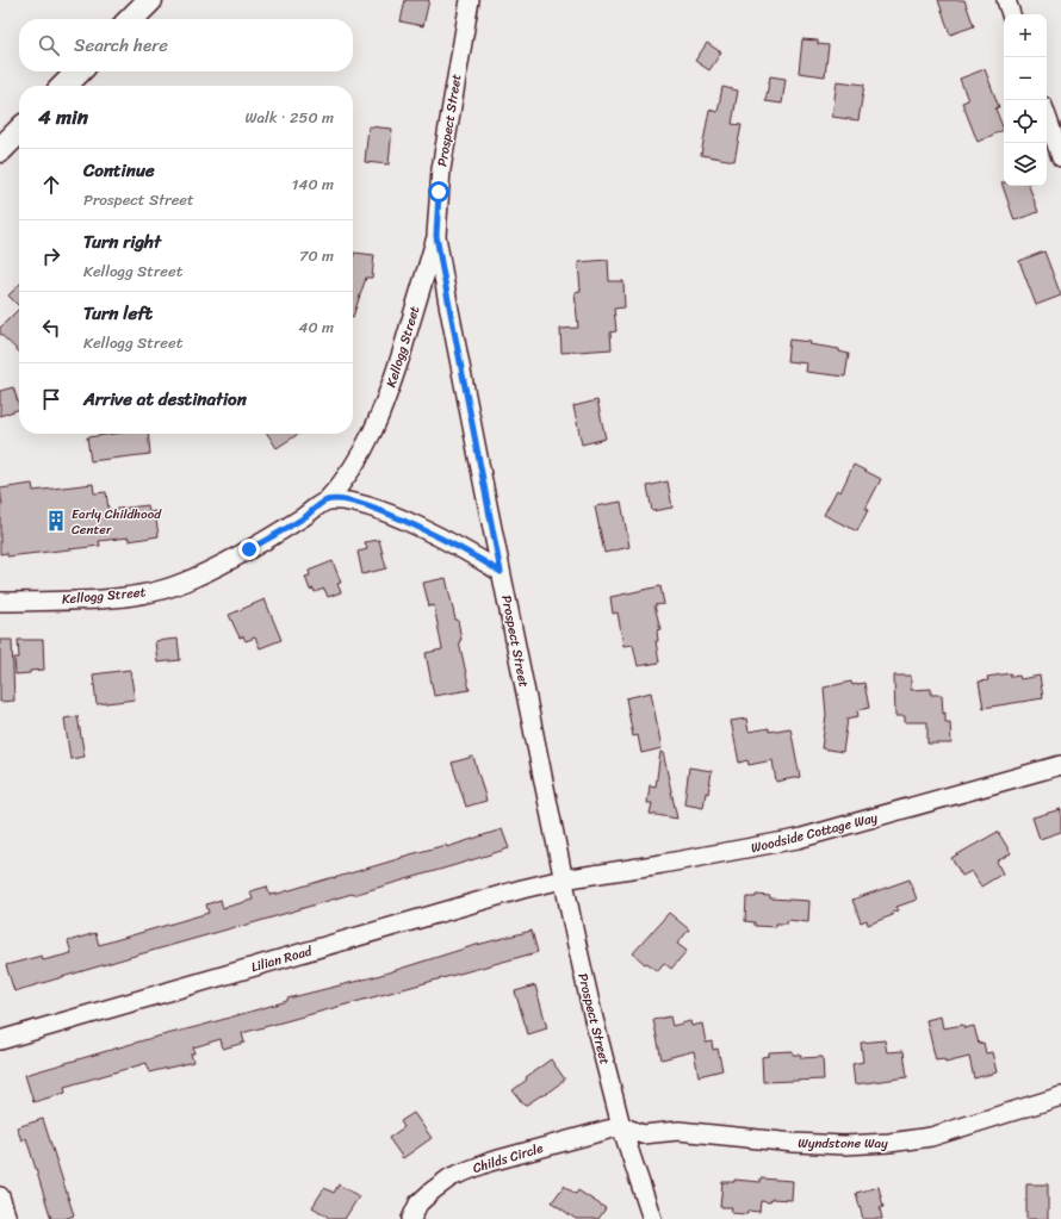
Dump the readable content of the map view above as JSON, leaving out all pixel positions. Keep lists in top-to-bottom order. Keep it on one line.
{"streets":{"street":["Prospect Street","Kellogg Street","Woodside Cottage Way","Lilian Road","Wyndstone Way","Childs Circle"]},"crossings":[["Prospect Street","Kellogg Street"],["Prospect Street","Woodside Cottage Way"],["Prospect Street","Lilian Road"],["Prospect Street","Wyndstone Way"],["Prospect Street","Childs Circle"],["Woodside Cottage Way","Lilian Road"],["Wyndstone Way","Childs Circle"]],"places":{"building":["Early Childhood Center"]},"page":{"map_buttons":["+","−"],"search":"Search here","heading":["4 min","Walk · 250 m"],"list":[["Continue","Prospect Street","140 m"],["Turn right","Kellogg Street","70 m"],["Turn left","Kellogg Street","40 m"],"Arrive at destination"]}}
